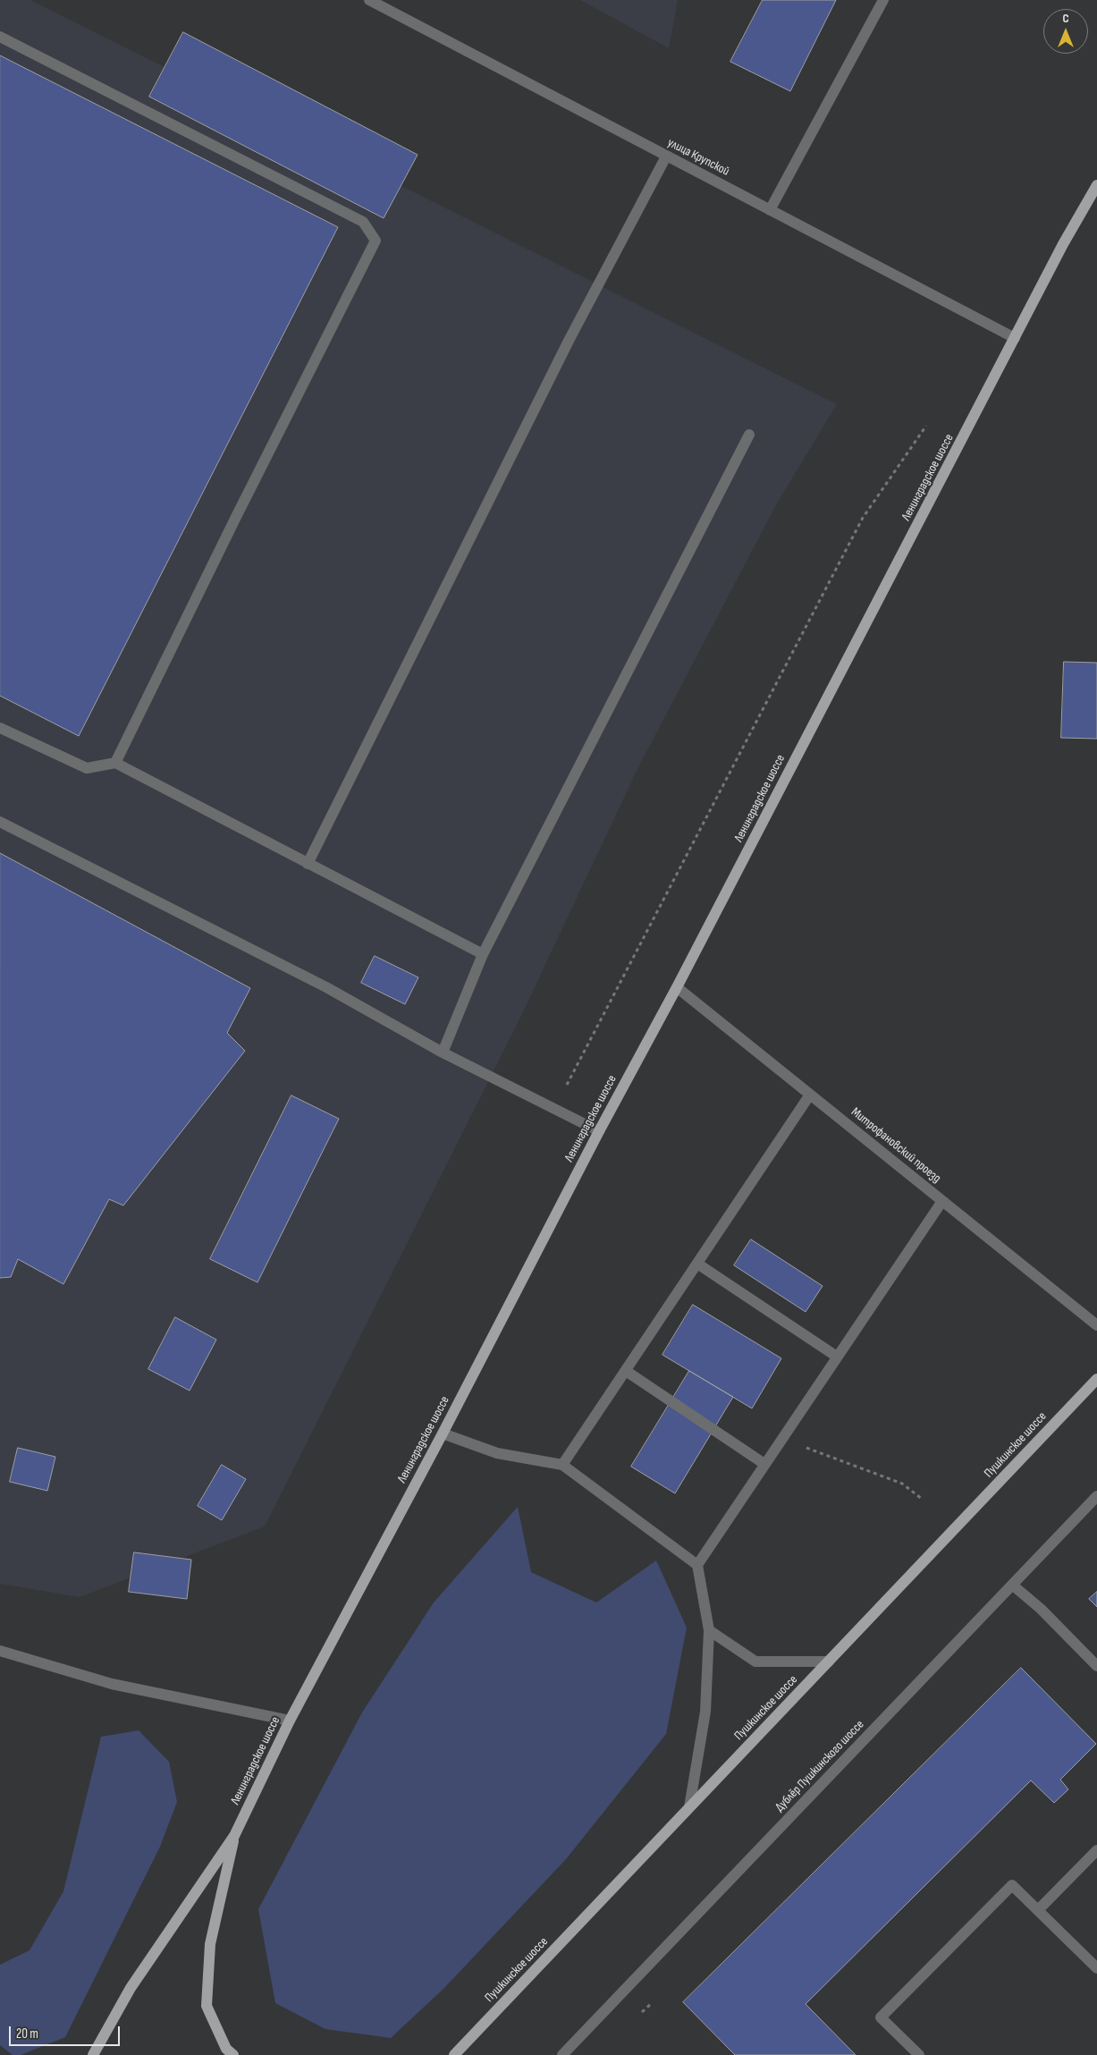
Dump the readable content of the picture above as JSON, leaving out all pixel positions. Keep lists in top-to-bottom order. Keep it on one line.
{"streets":{"main road":["Ленинградское шоссе","Пушкинское шоссе"],"street":["улица Крупской","Митрофановский проезд","Дублёр Пушкинского шоссе"]},"crossings":[["улица Крупской","Ленинградское шоссе"],["Ленинградское шоссе","Митрофановский проезд"]],"scale_bar":"20 m","north":"top"}
